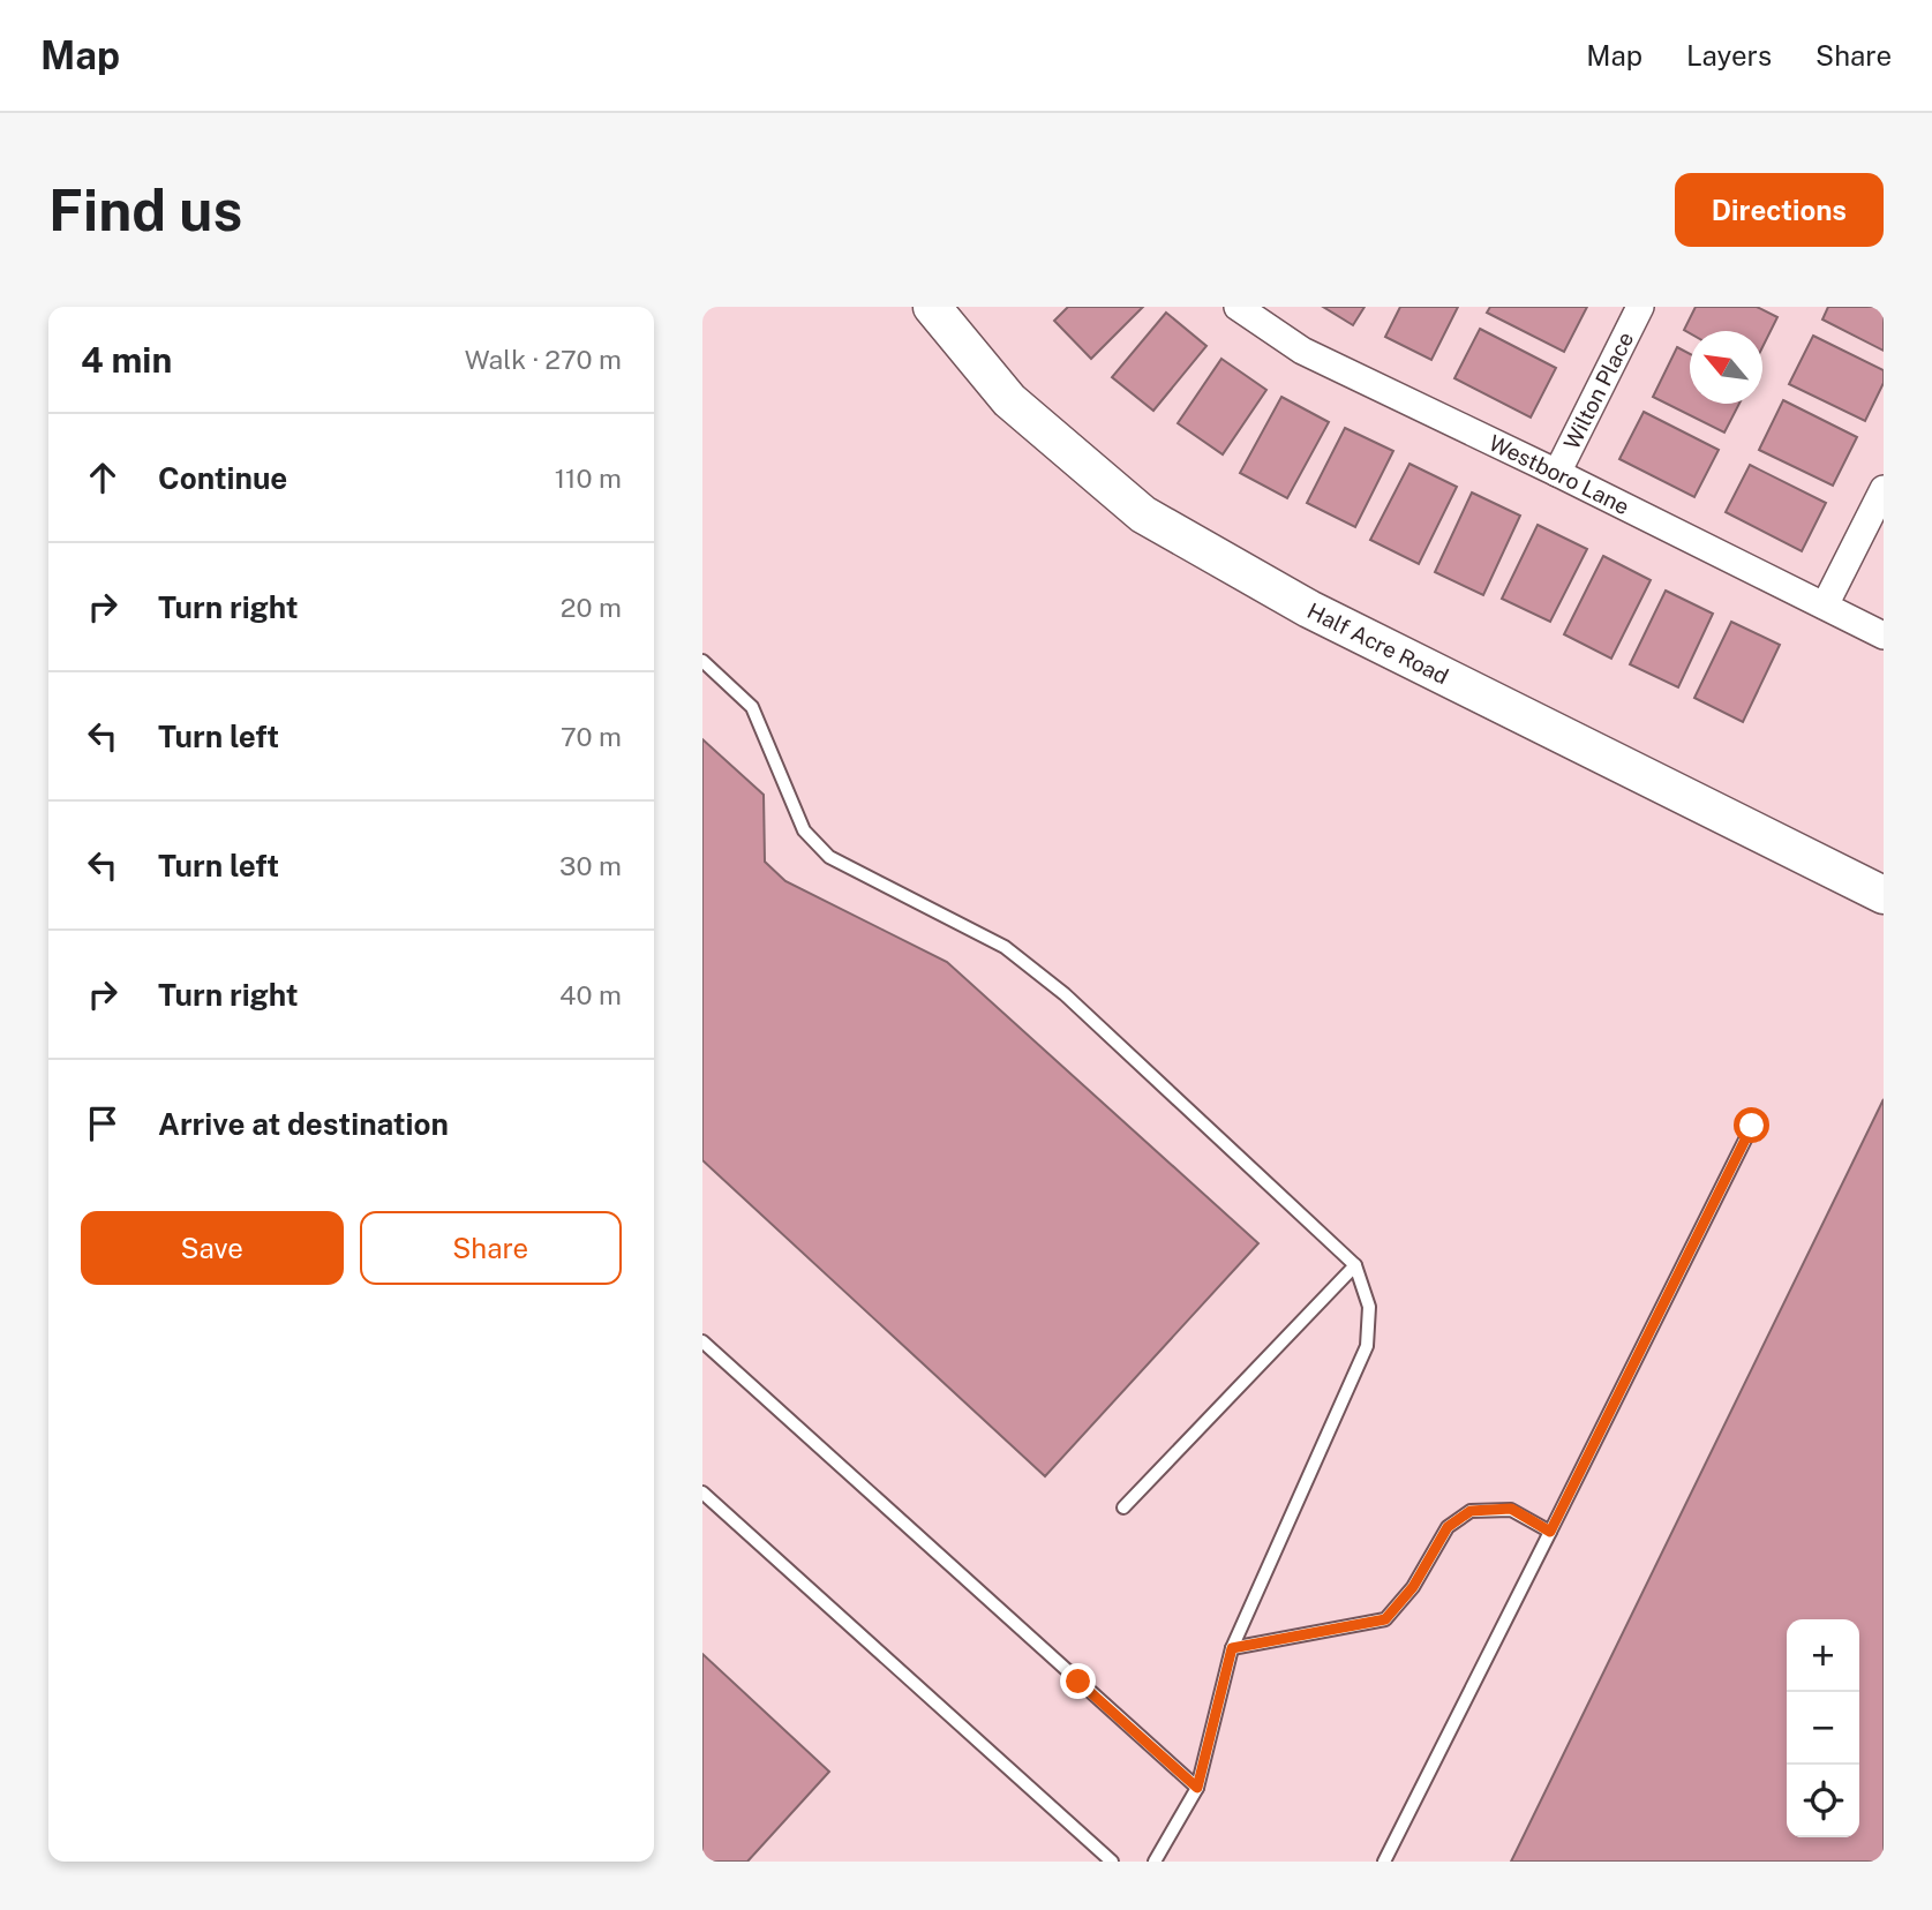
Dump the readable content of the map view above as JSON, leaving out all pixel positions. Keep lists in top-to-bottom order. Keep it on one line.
{"streets":{"street":["Wilton Place","Westboro Lane","Half Acre Road"]},"crossings":[["Wilton Place","Westboro Lane"]],"north":"top left","page":{"header":"Map","nav":["Map","Layers","Share"],"buttons":["Directions",["Save","Share"]],"title":"Find us","heading":["4 min","Walk · 270 m"],"list":[["Continue","110 m"],["Turn right","20 m"],["Turn left","70 m"],["Turn left","30 m"],["Turn right","40 m"],"Arrive at destination"],"map_buttons":["+","−"]}}
